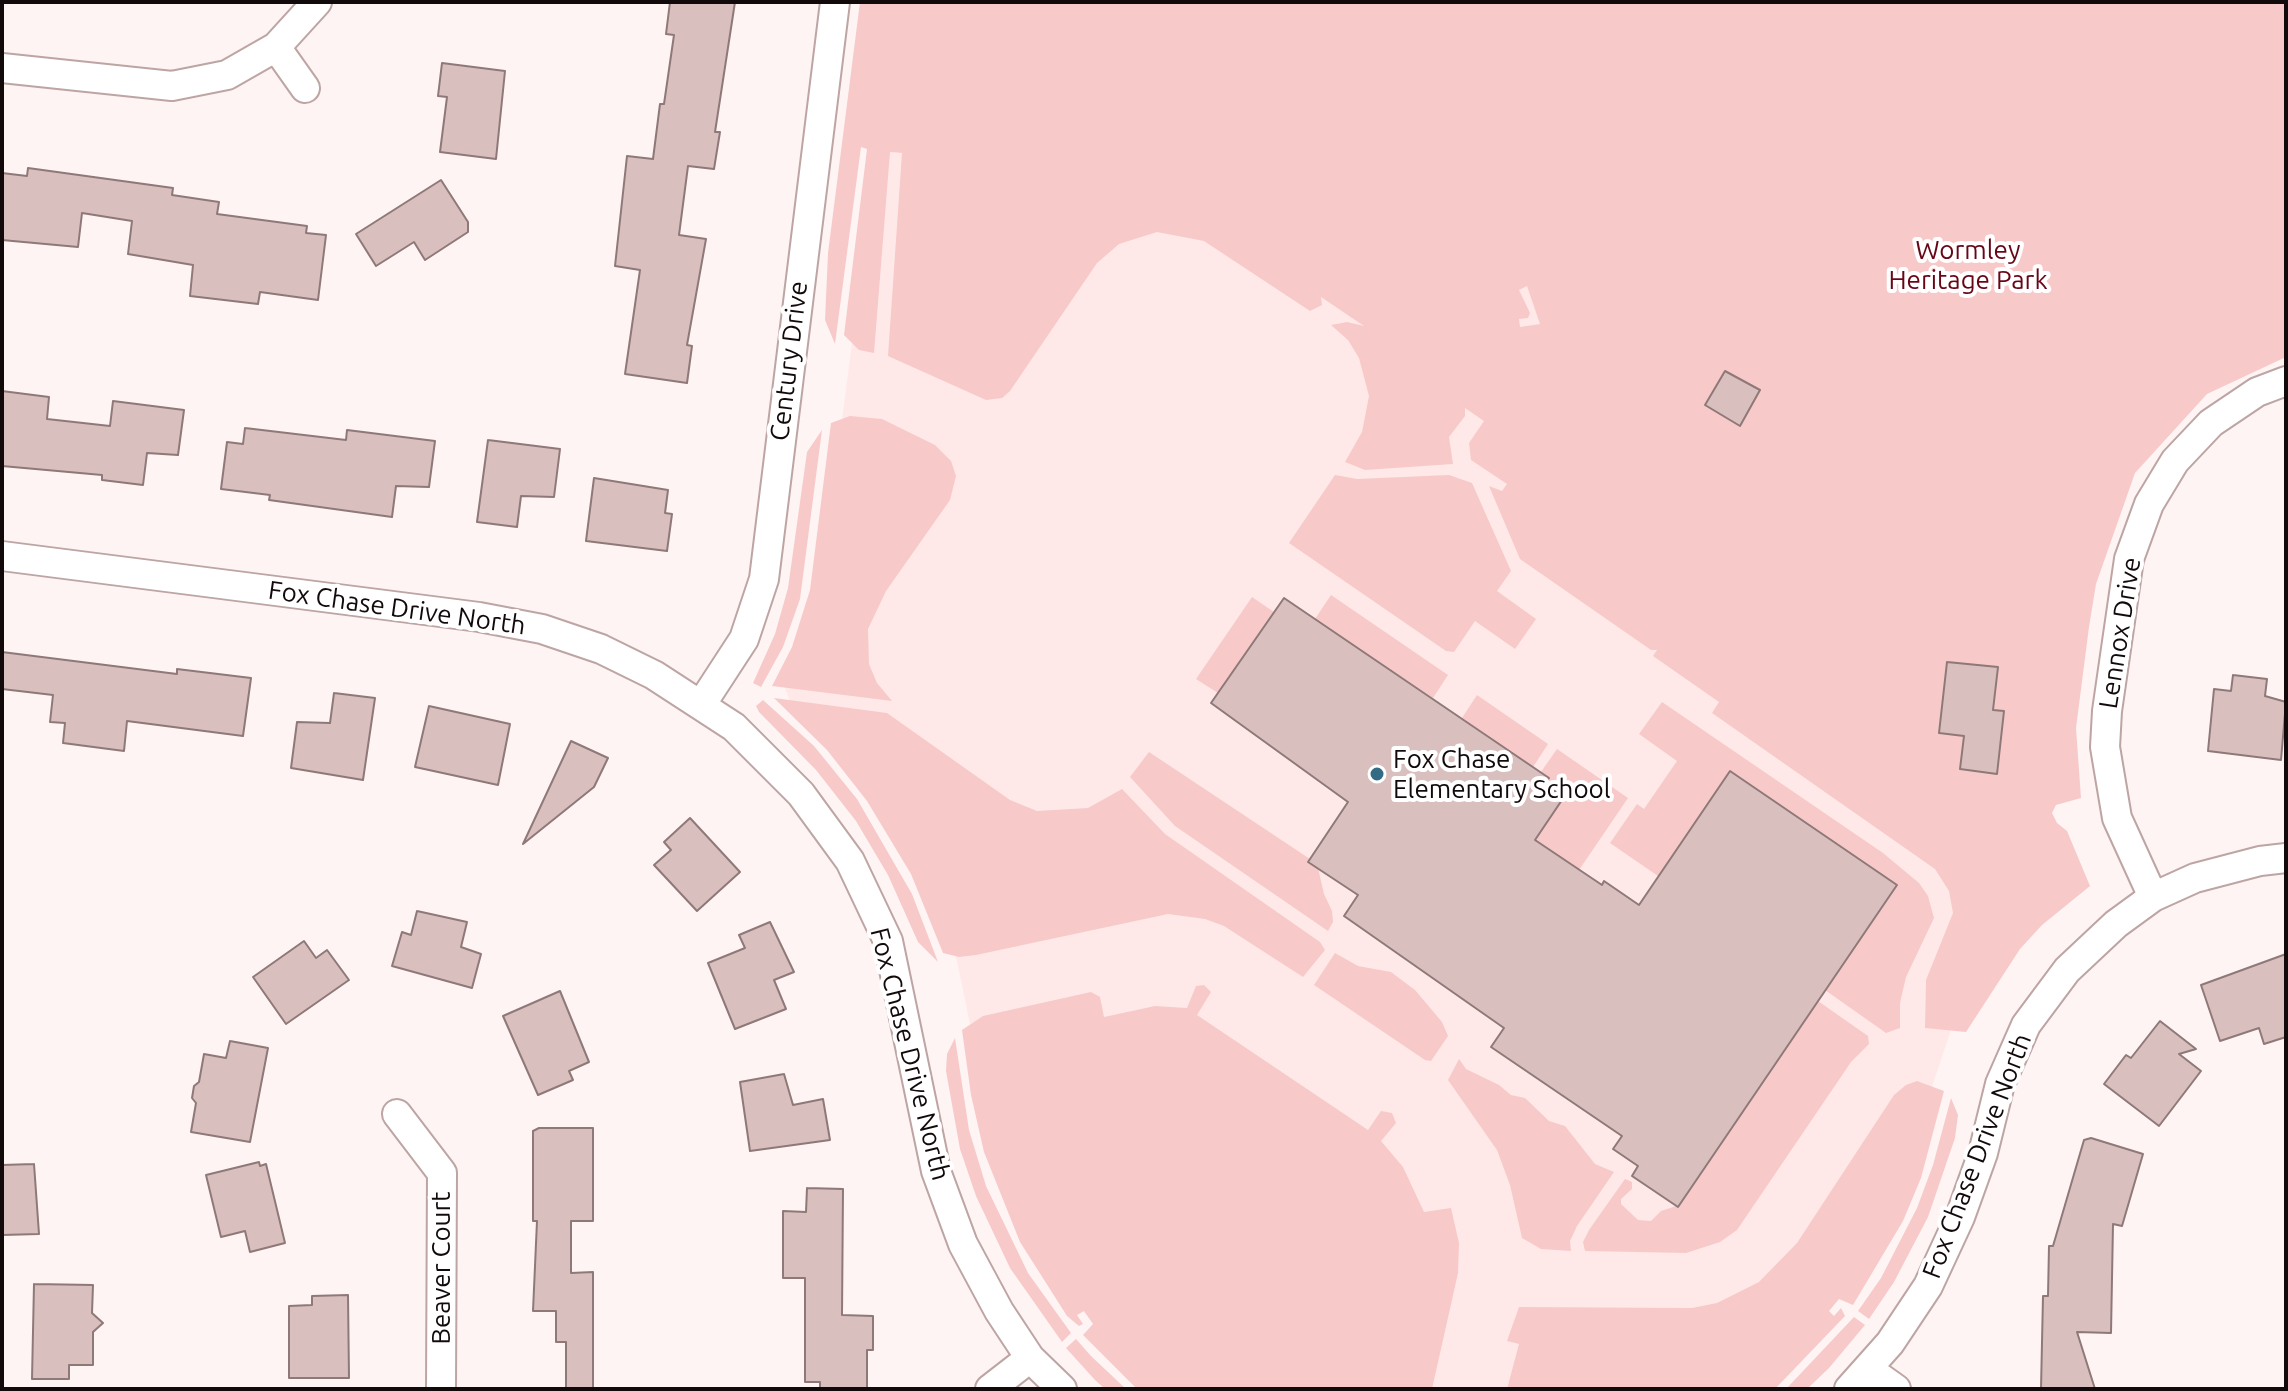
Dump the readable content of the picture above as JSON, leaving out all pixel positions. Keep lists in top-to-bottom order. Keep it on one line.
{"streets":{"street":["Century Drive","Fox Chase Drive North","Lennox Drive","Beaver Court"]},"crossings":[["Century Drive","Fox Chase Drive North"],["Fox Chase Drive North","Lennox Drive"]],"parks":["Wormley Heritage Park"],"places":["Fox Chase Elementary School"]}
